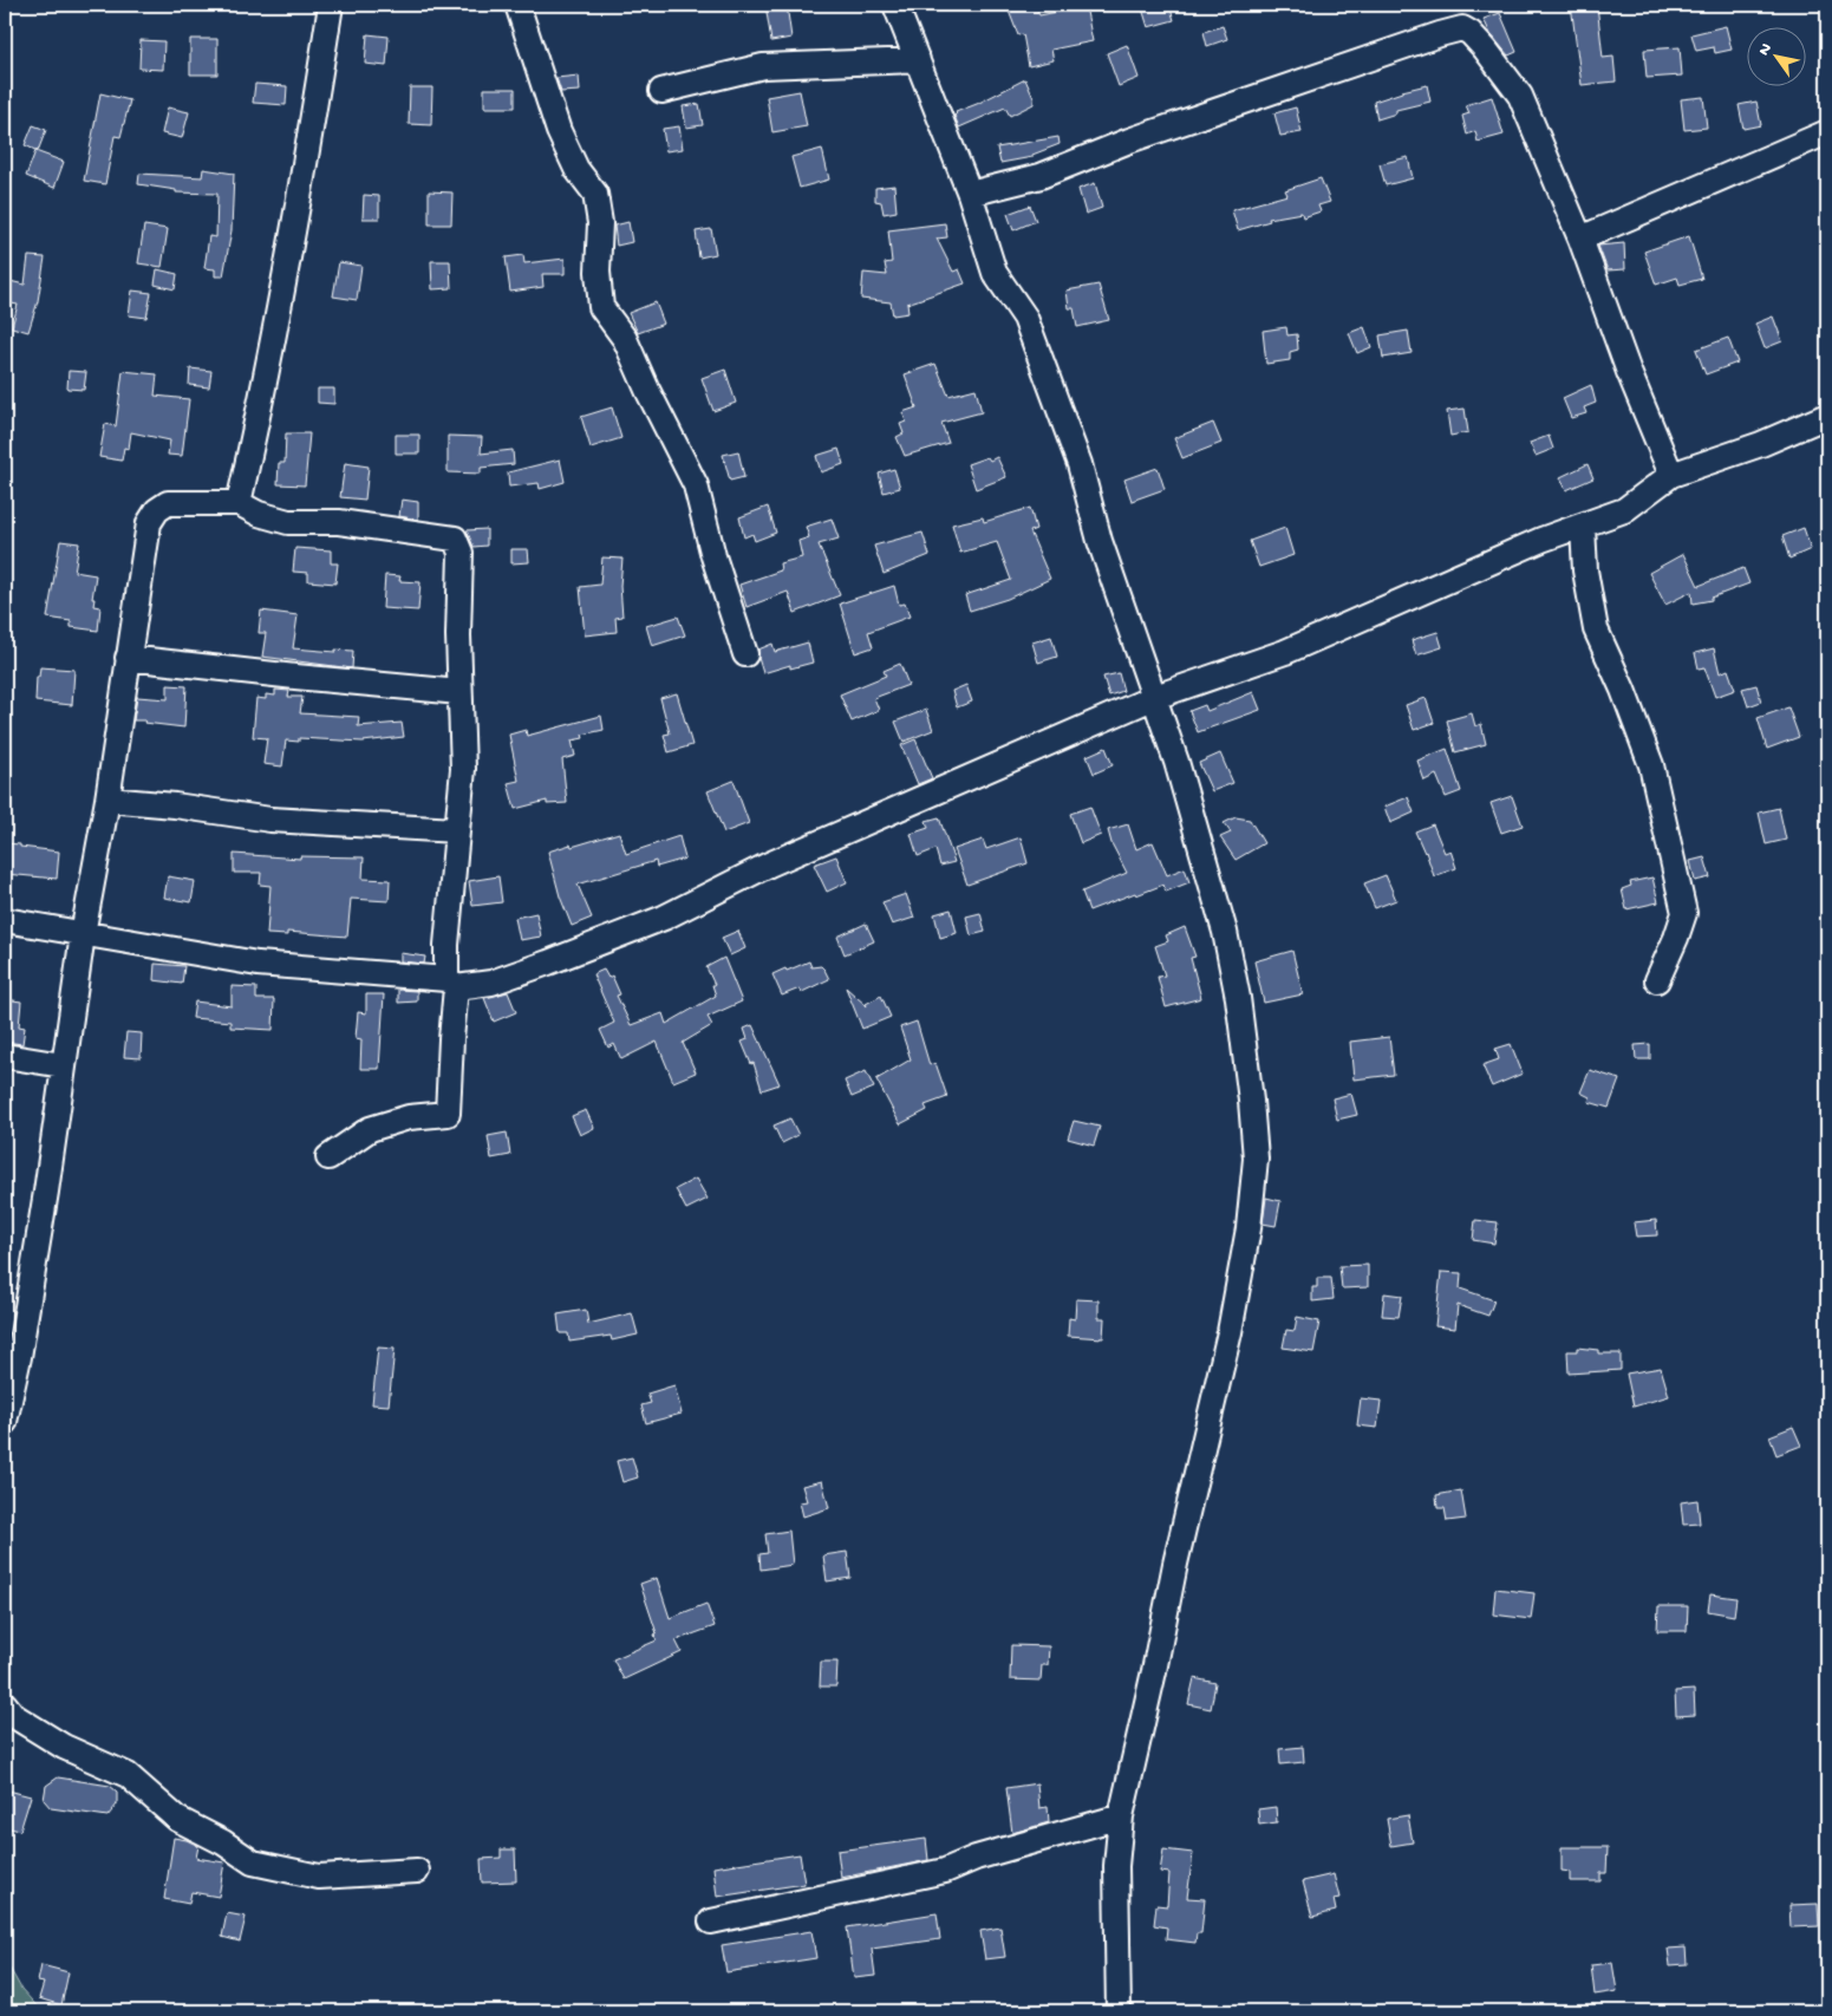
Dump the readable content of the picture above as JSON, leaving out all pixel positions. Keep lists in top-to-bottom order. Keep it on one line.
{"north":"top left"}
